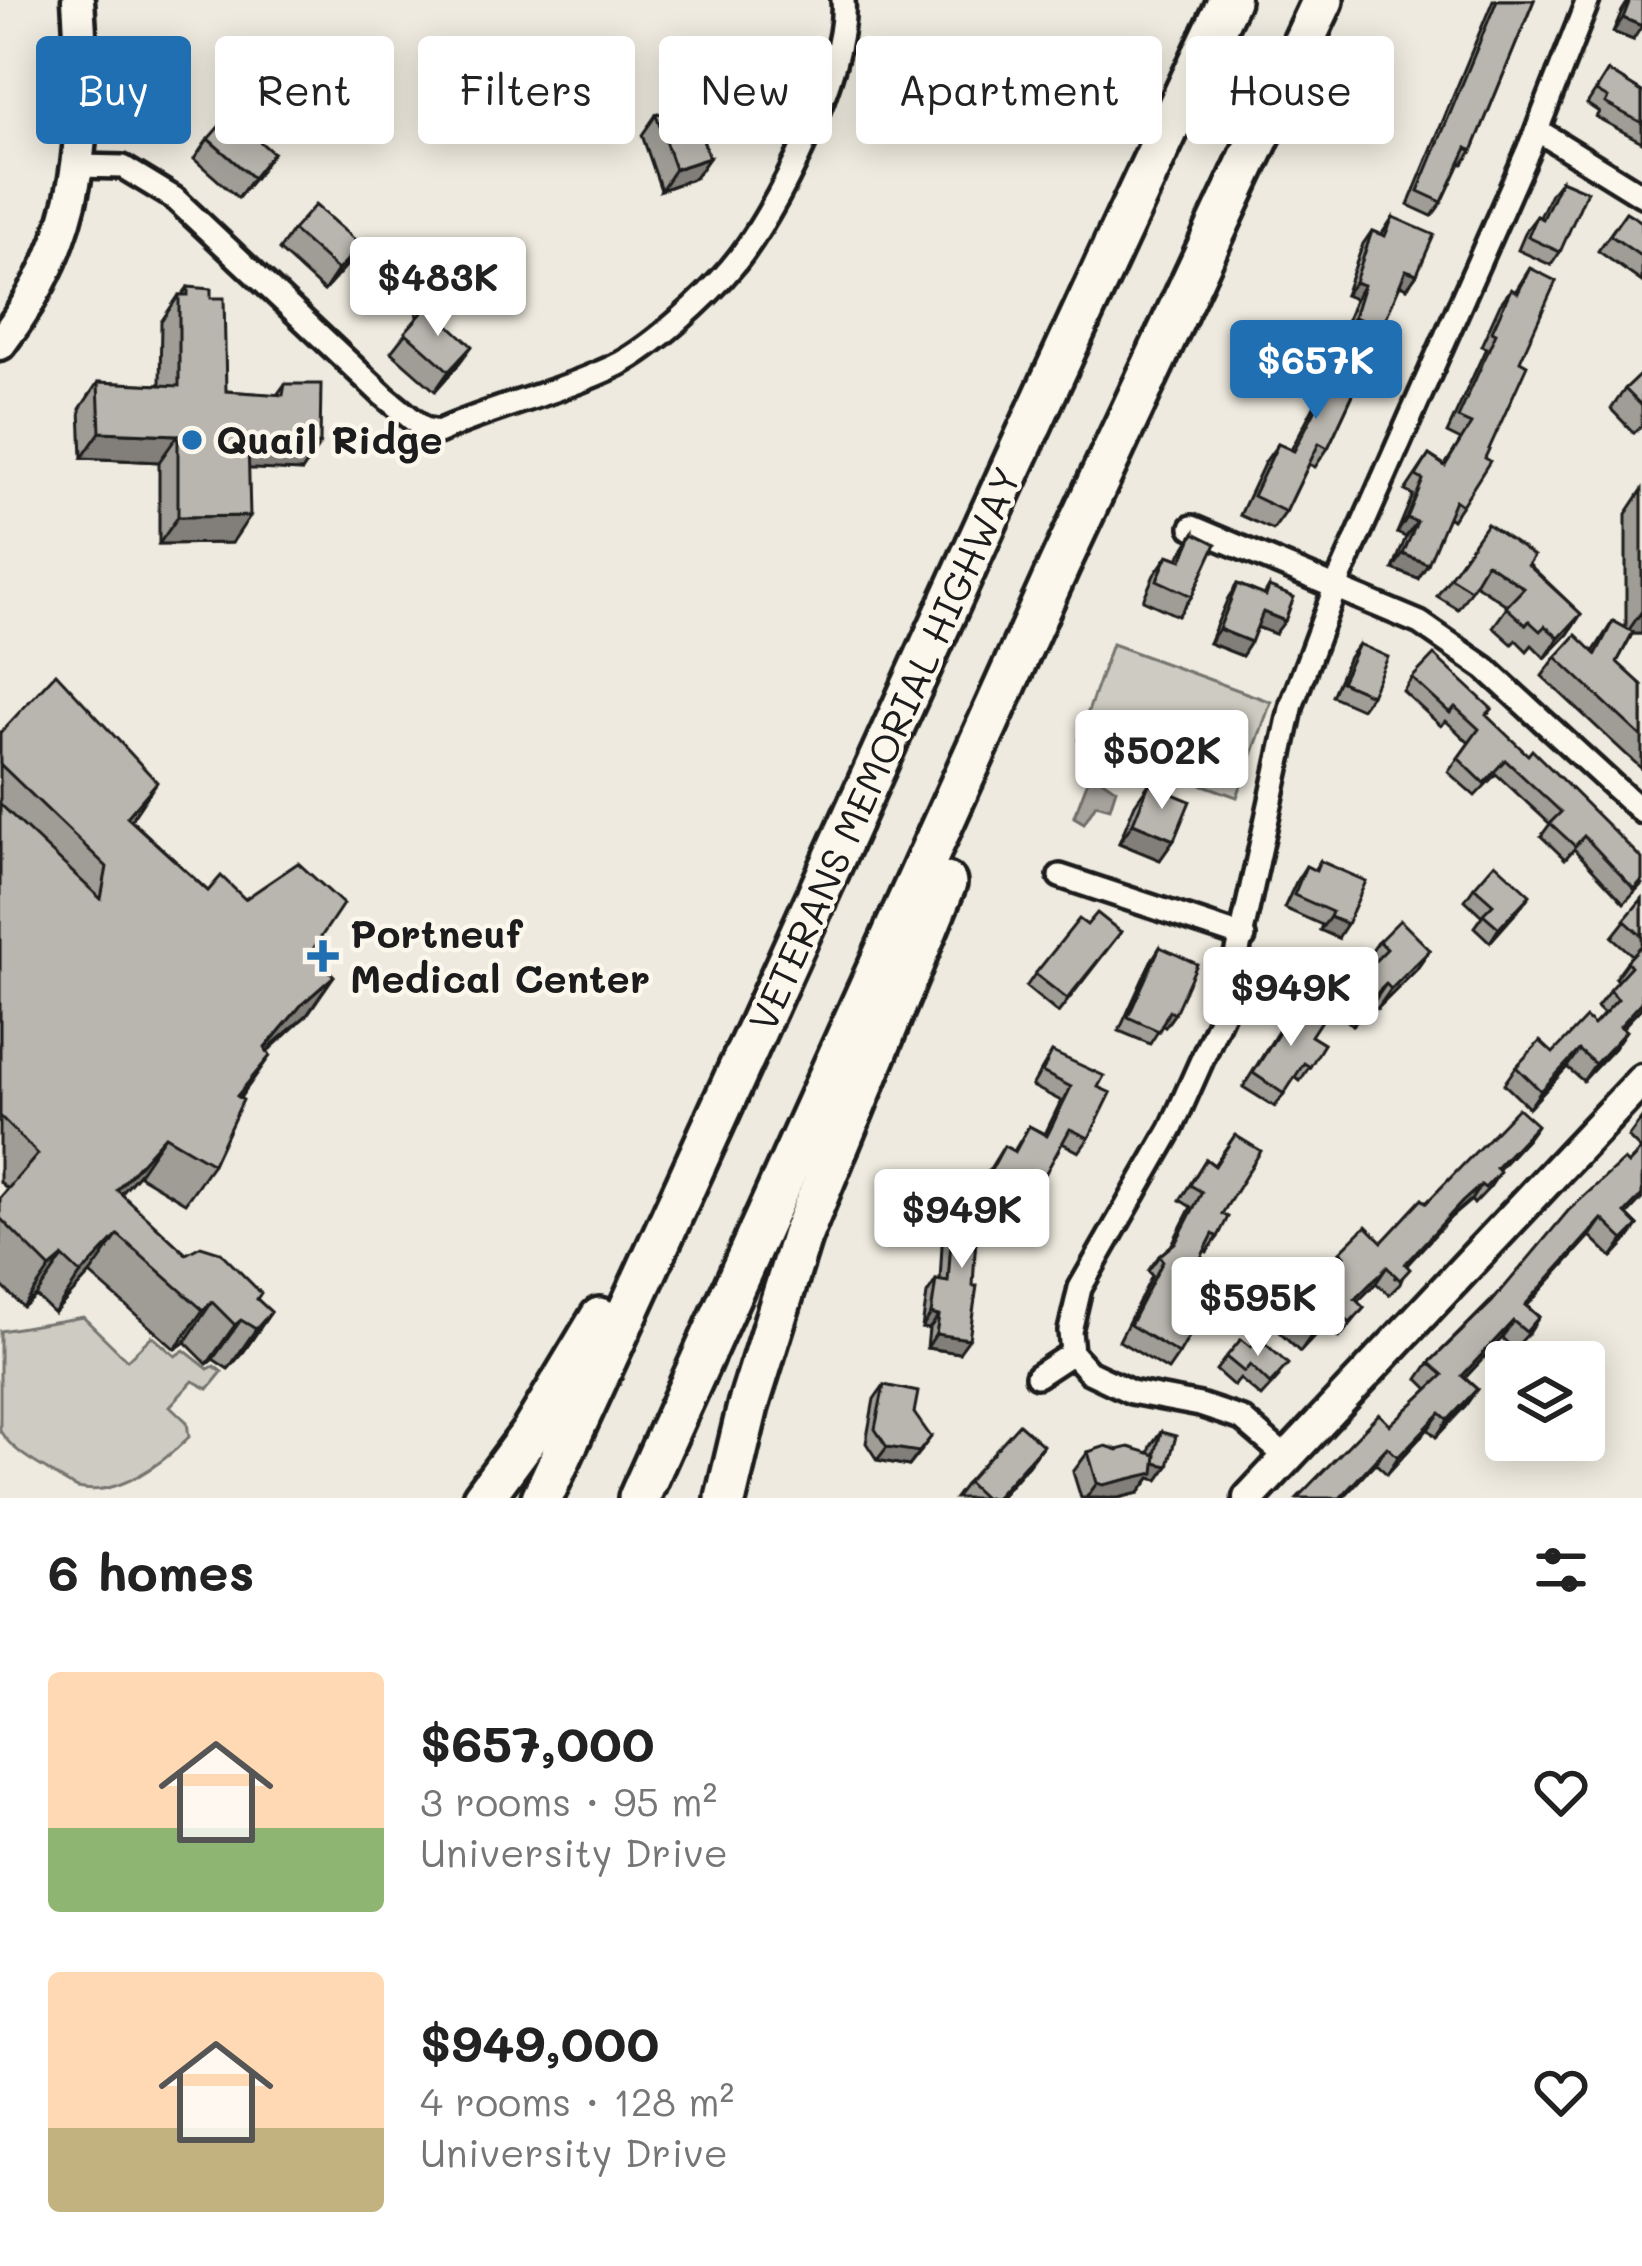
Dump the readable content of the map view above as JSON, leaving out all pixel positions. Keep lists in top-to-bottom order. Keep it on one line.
{"streets":{"highway":["VETERANS MEMORIAL HIGHWAY"]},"places":{"other":["Quail Ridge"],"health":["Portneuf Medical Center"]},"page":{"chip":["Buy","Rent","Filters","New","Apartment","House"],"price":["$483K","$657K","$502K","$949K","$949K","$595K"],"heading":"6 homes","list":[{"name":"$657,000","note":"3 rooms · 95 m² · University Drive"},{"name":"$949,000","note":"4 rooms · 128 m² · University Drive"}]}}
